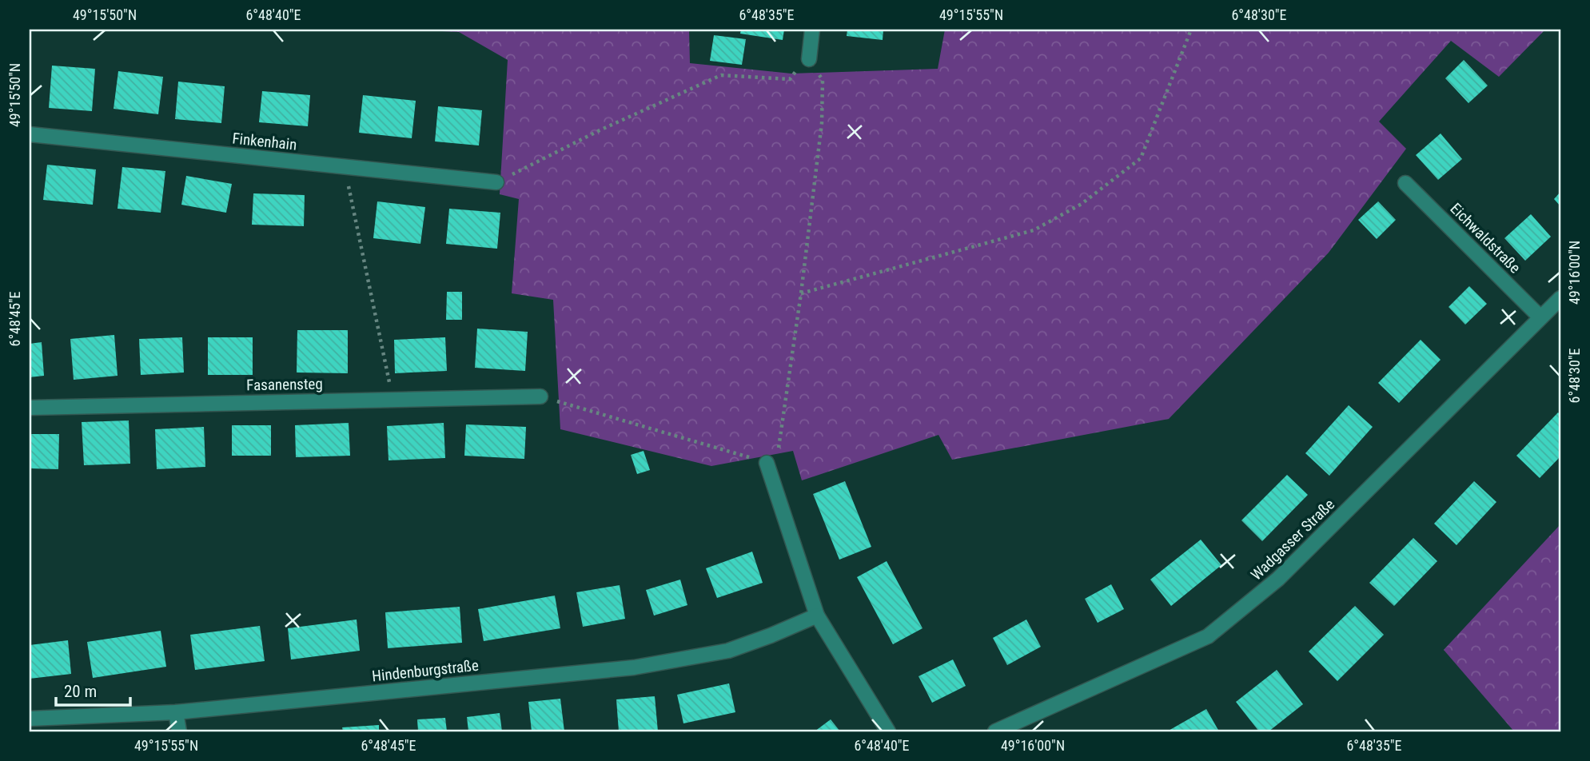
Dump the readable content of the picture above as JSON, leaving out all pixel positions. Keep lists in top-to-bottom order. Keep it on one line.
{"streets":{"street":["Finkenhain","Eichwaldstraße","Fasanensteg","Wadgasser Straße","Hindenburgstraße"]},"crossings":[["Eichwaldstraße","Wadgasser Straße"]],"scale_bar":"20 m","coordinates":["49°15'50\"N","6°48'40\"E","6°48'35\"E","49°15'55\"N","6°48'30\"E","49°16'00\"N","6°48'45\"E"]}
